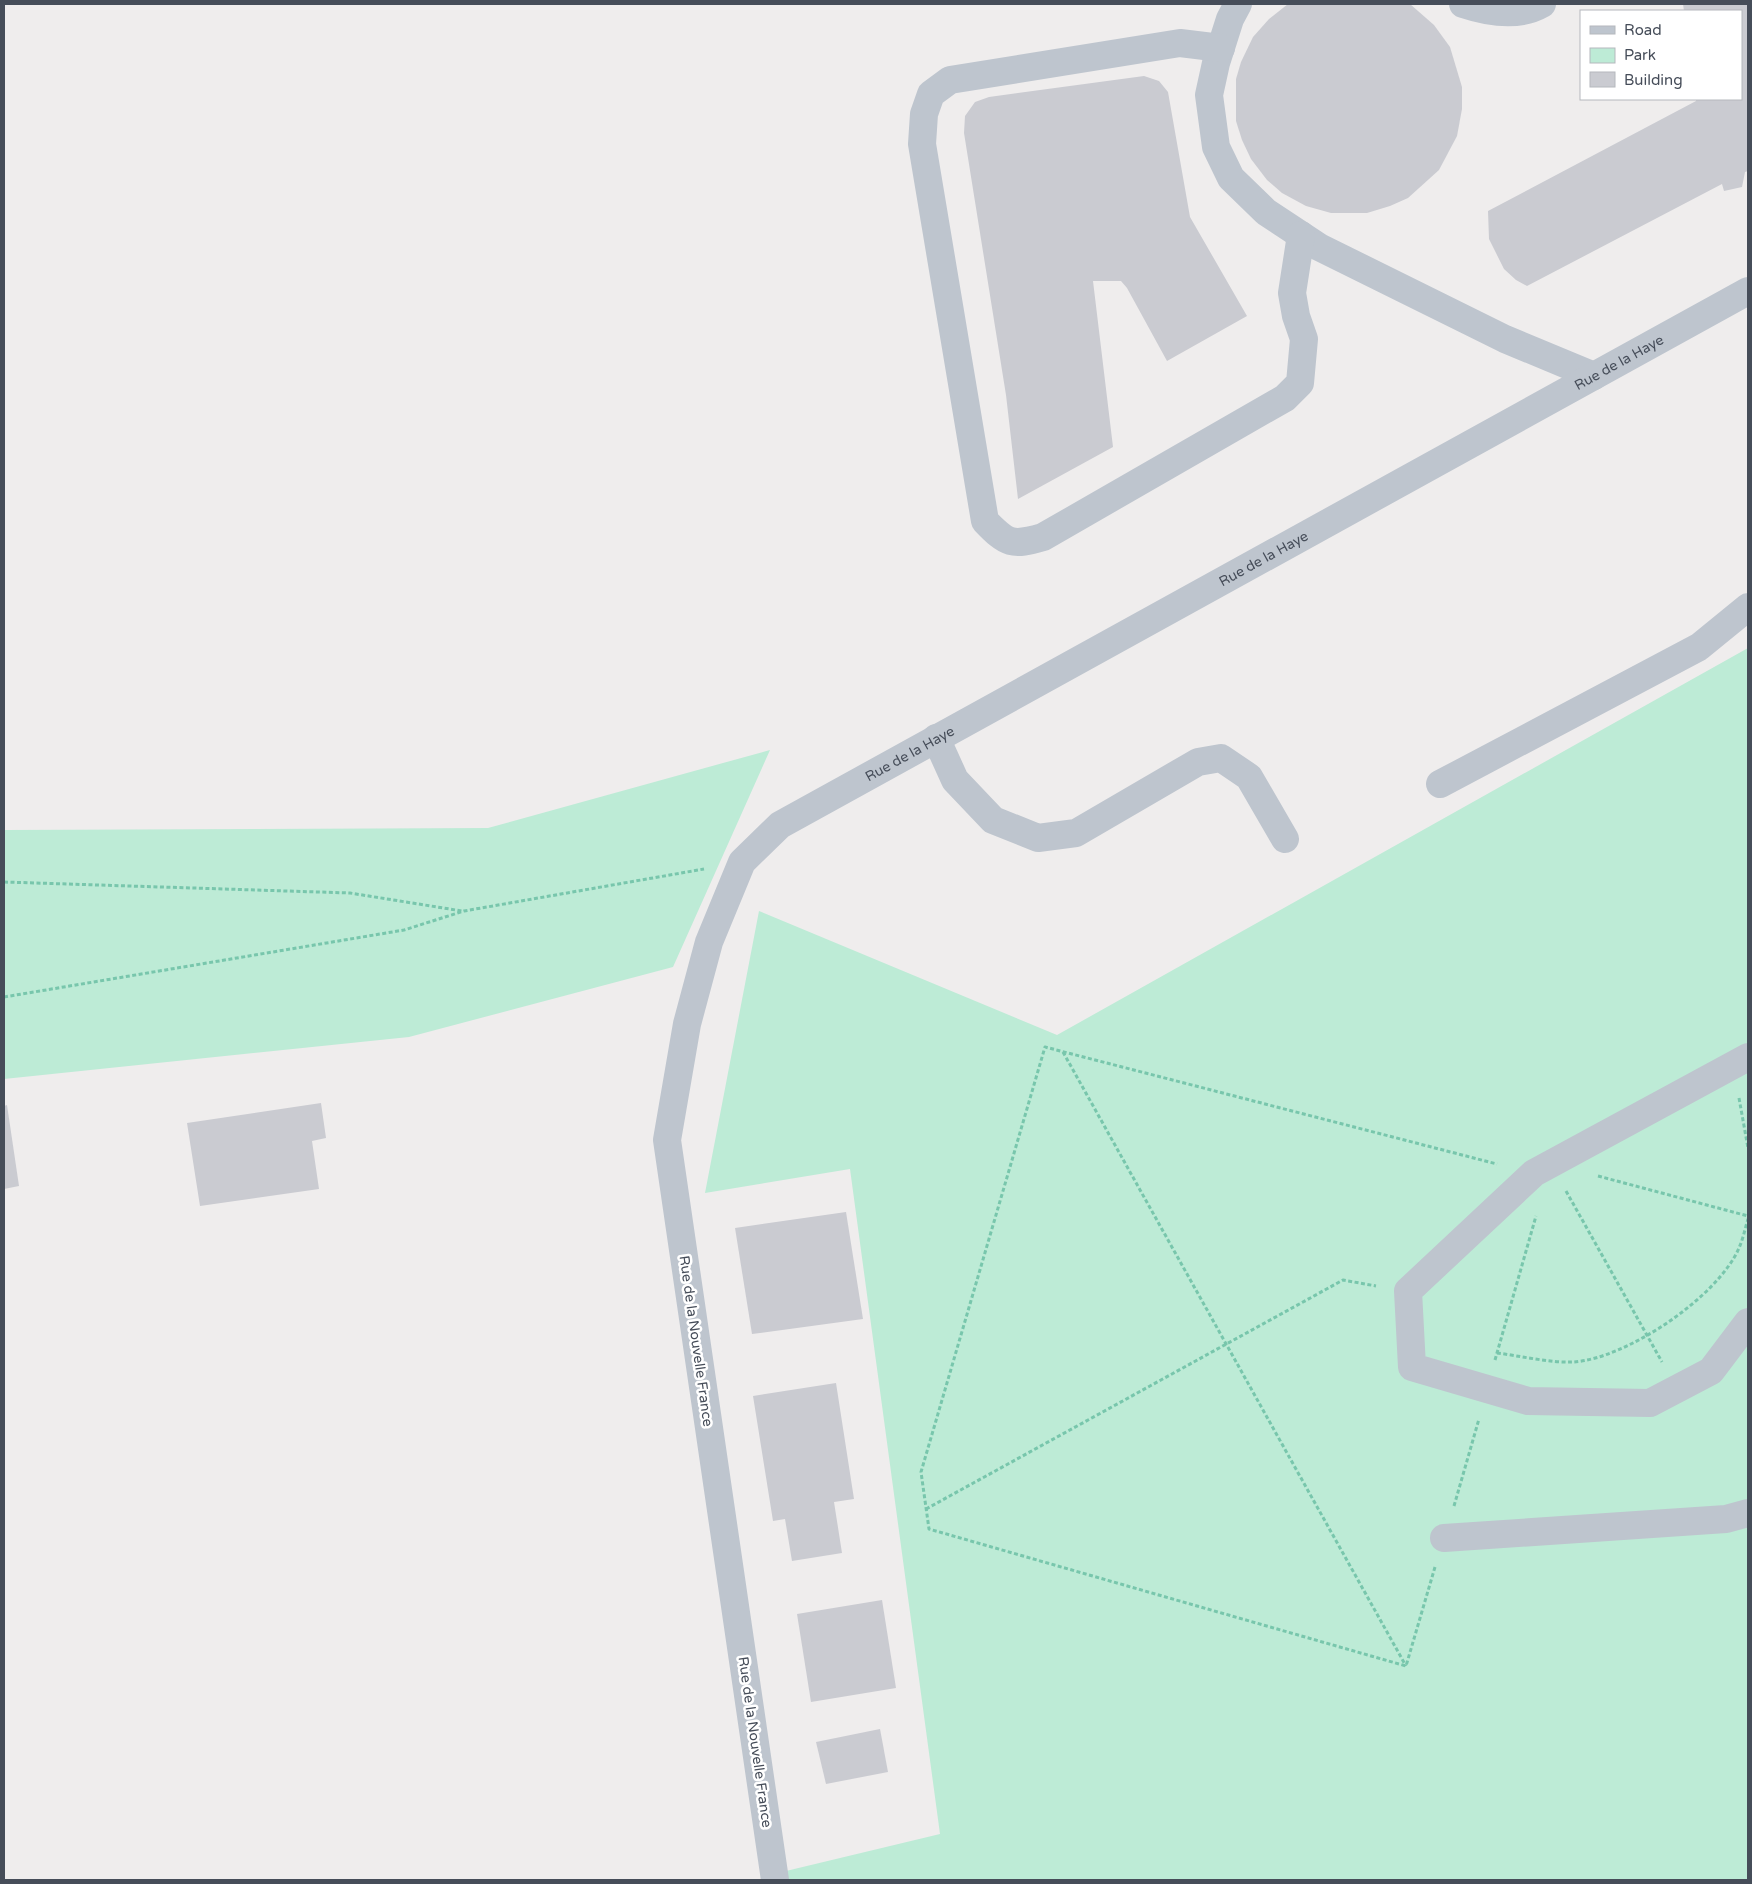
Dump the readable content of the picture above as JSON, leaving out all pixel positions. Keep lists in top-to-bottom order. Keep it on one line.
{"streets":{"street":["Rue de la Haye","Rue de la Nouvelle France"]},"crossings":[["Rue de la Haye","Rue de la Nouvelle France"]],"legend":["Road","Park","Building"]}
